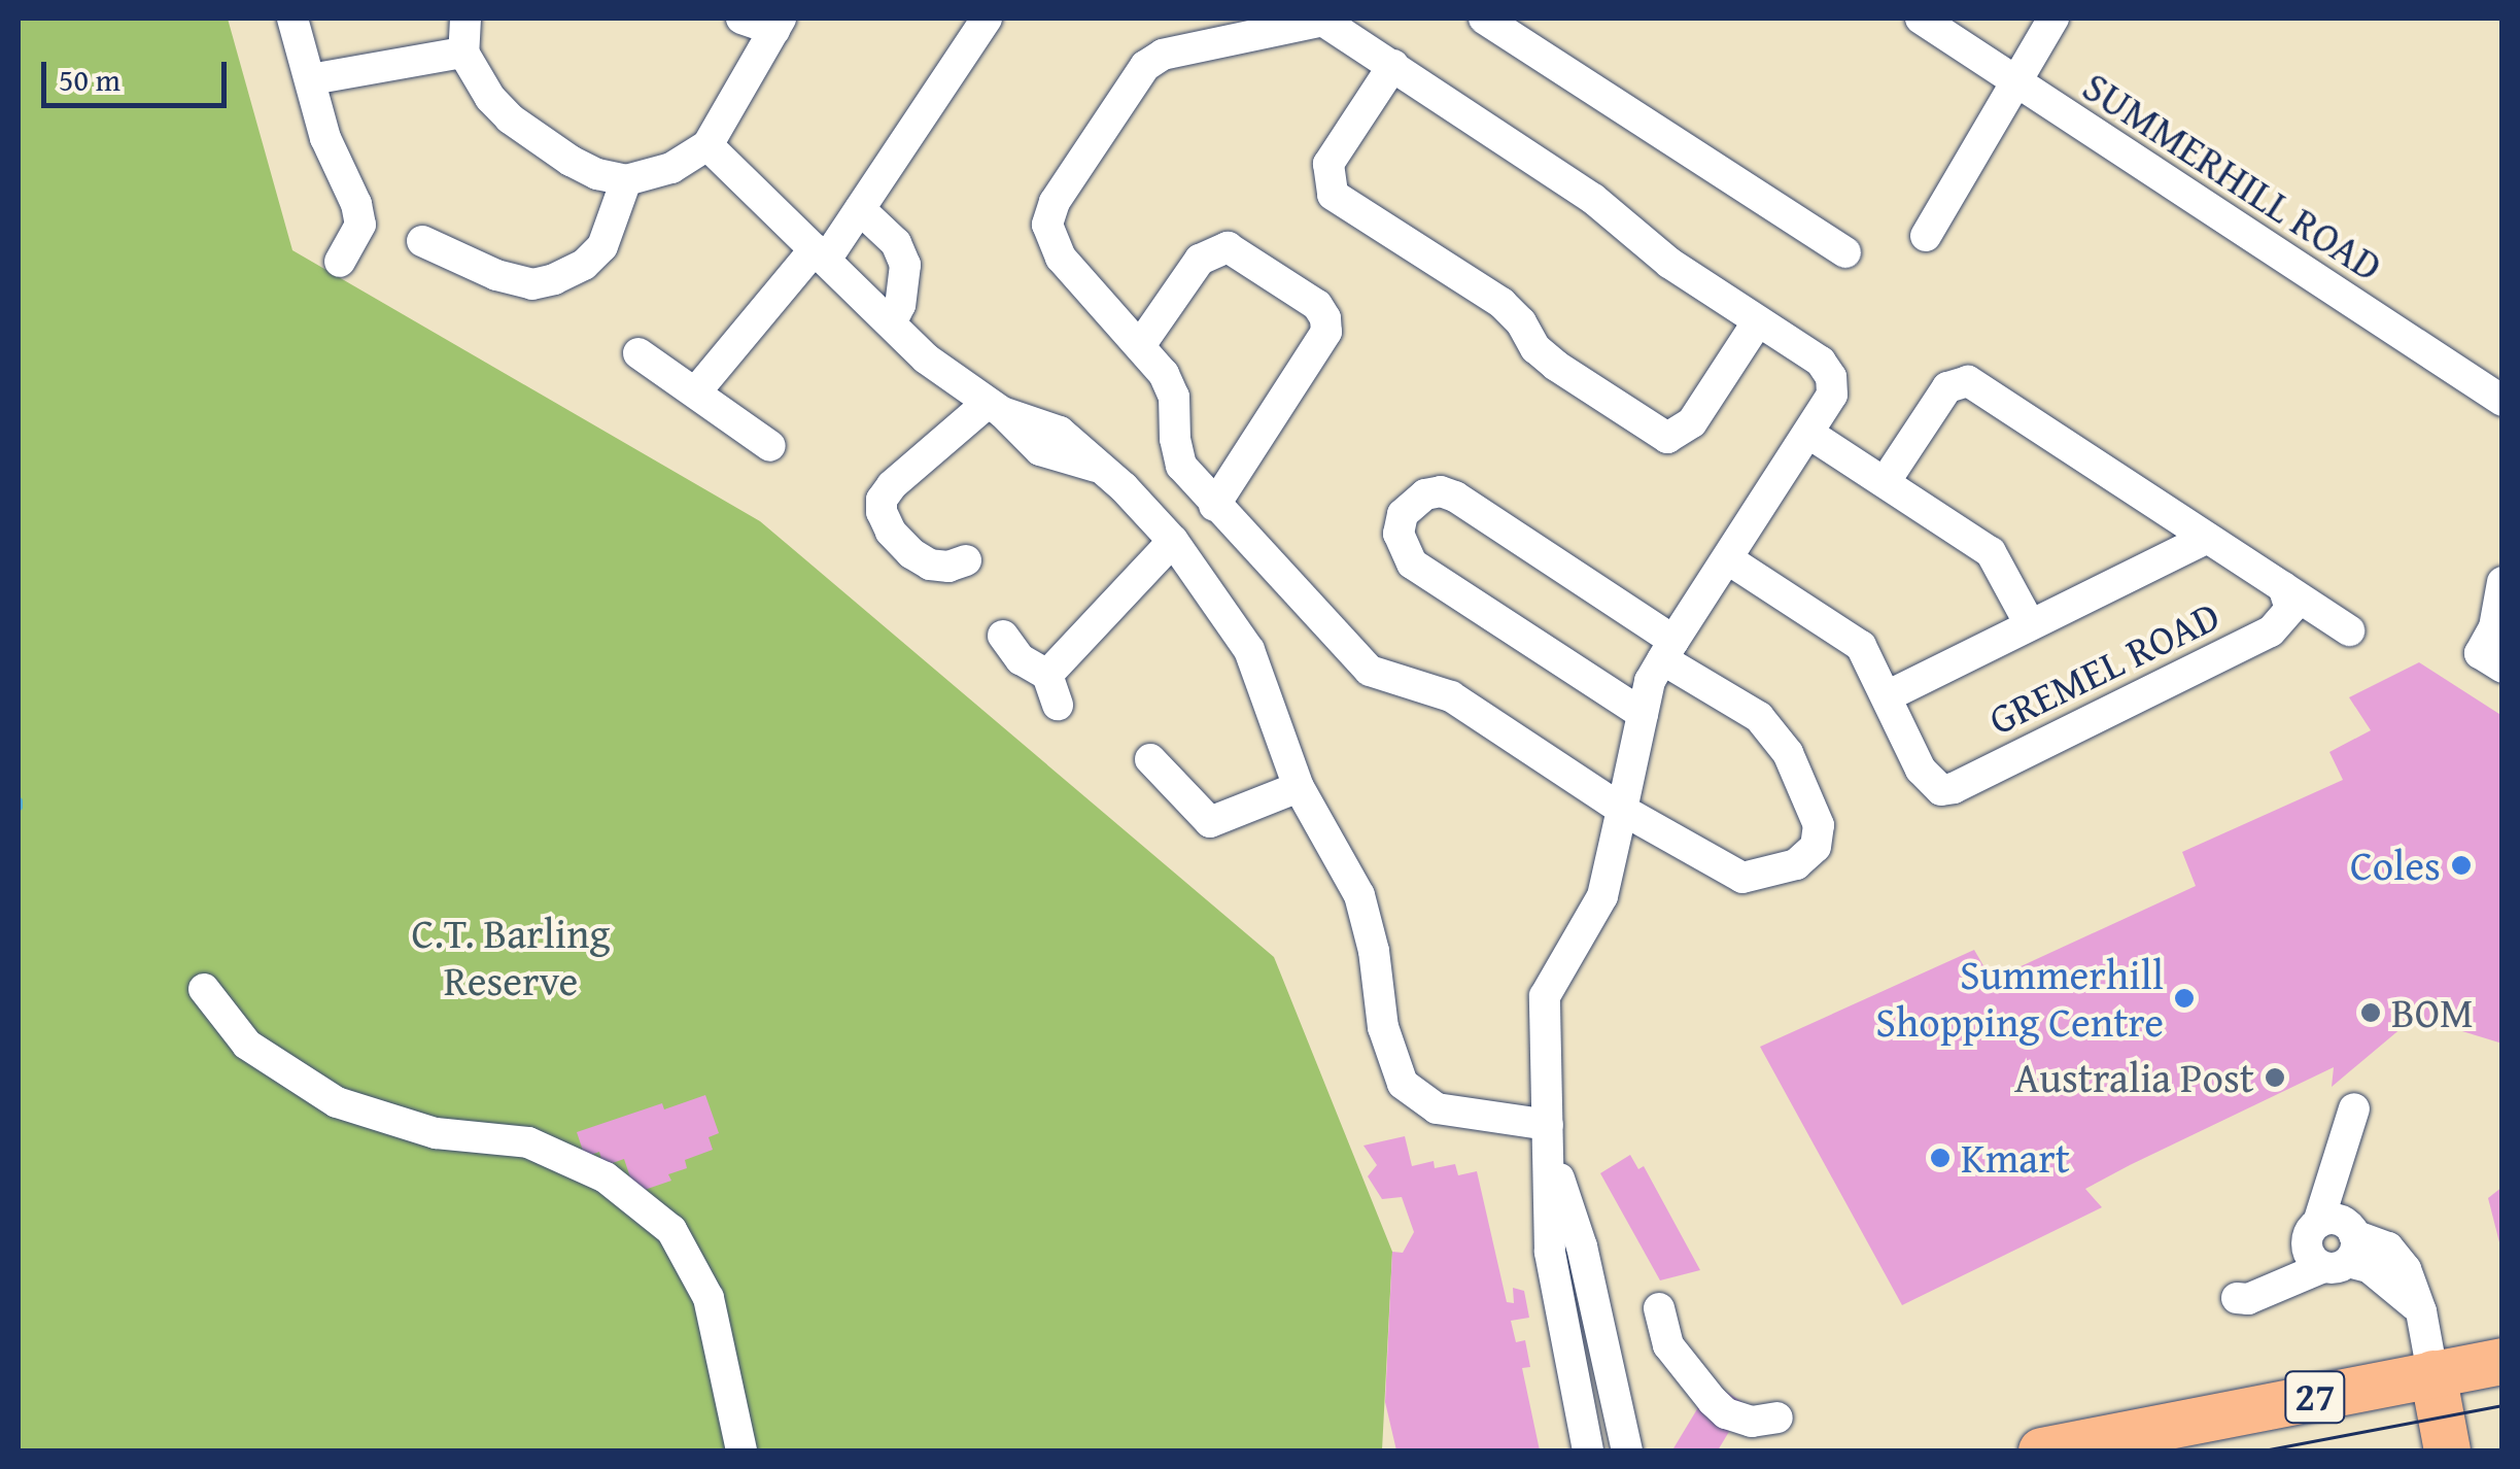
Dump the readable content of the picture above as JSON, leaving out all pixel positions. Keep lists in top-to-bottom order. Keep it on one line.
{"streets":{"highway":["27"],"street":["SUMMERHILL ROAD","GREMEL ROAD"]},"parks":["C.T. Barling Reserve"],"places":["Coles","Summerhill Shopping Centre","BOM","Australia Post","Kmart"],"scale_bar":"50 m"}
